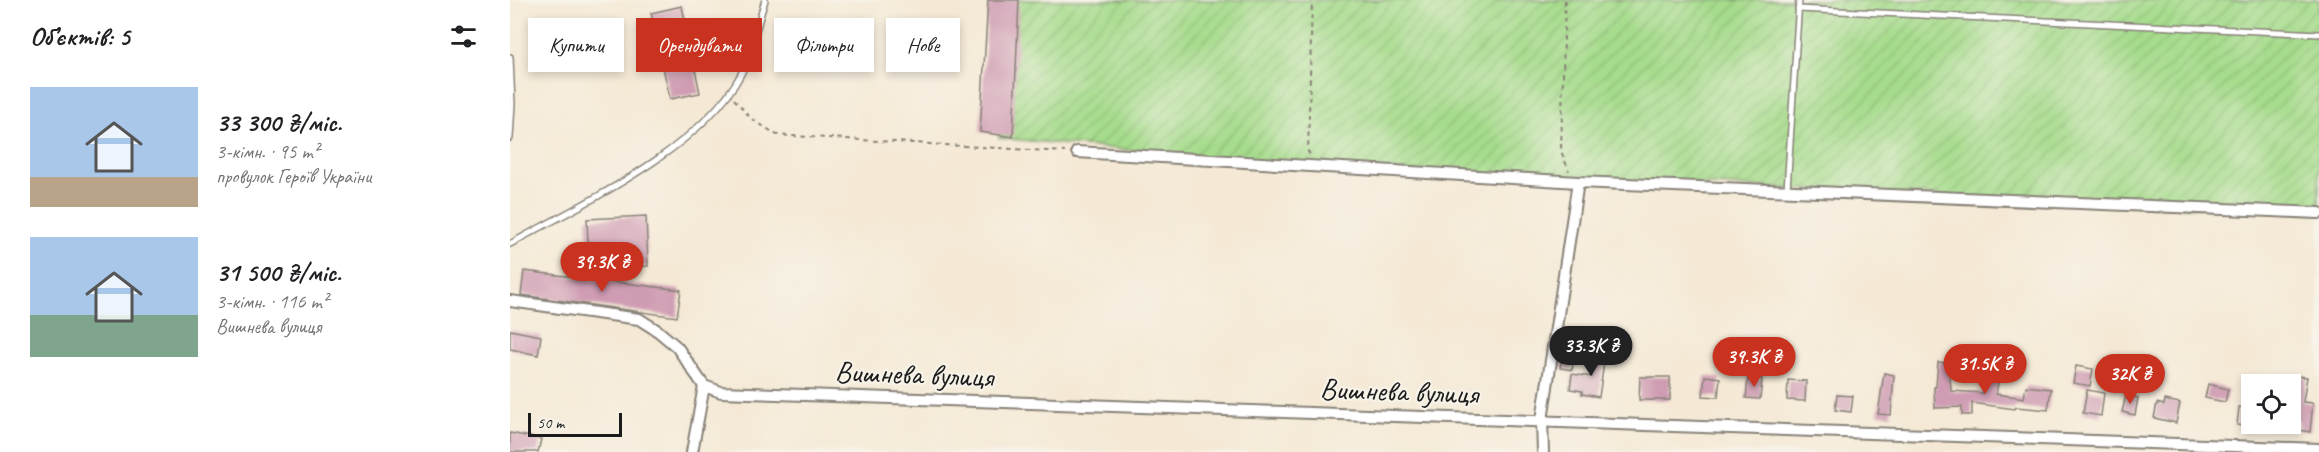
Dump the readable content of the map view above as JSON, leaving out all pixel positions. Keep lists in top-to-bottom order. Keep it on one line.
{"streets":{"street":["Вишнева вулиця"]},"scale_bar":"50 m","page":{"heading":"Об’єктів: 5","chip":["Купити","Орендувати","Фільтри","Нове"],"list":[{"name":"33 300 ₴/міс.","note":"3-кімн. · 95 m² · провулок Героїв України"},{"name":"31 500 ₴/міс.","note":"3-кімн. · 116 m² · Вишнева вулиця"}],"price":["39.3K ₴","33.3K ₴","39.3K ₴","31.5K ₴","32K ₴"],"scale":"50 m"}}
